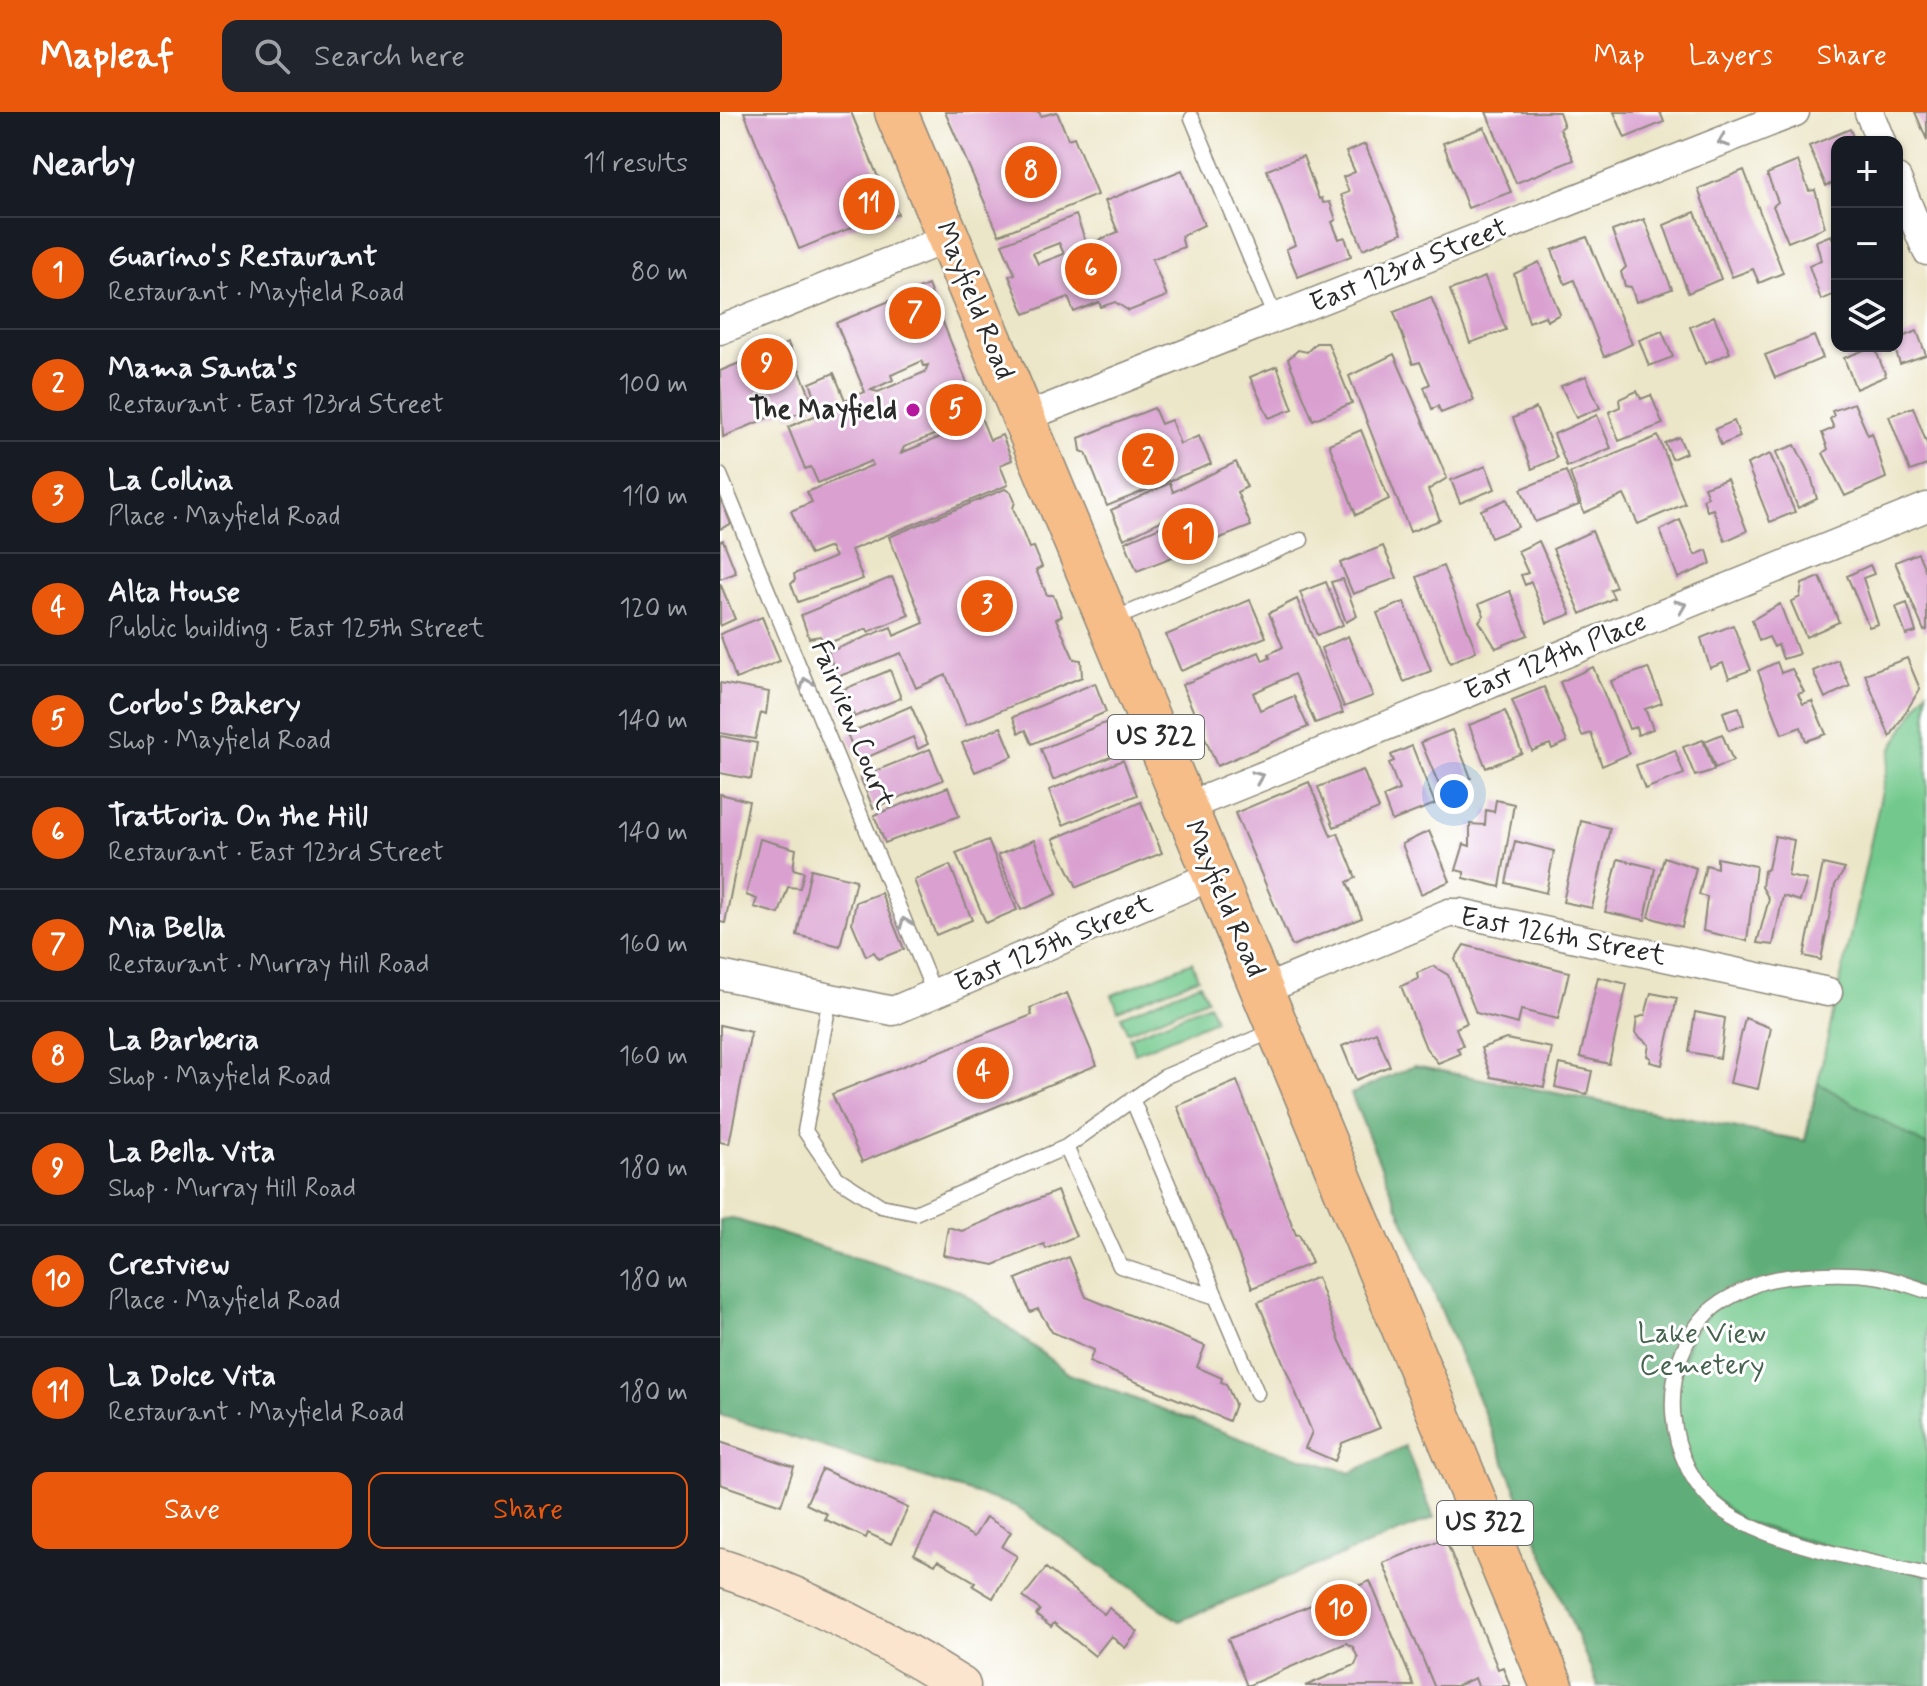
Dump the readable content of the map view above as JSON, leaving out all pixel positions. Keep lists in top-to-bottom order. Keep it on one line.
{"streets":{"main road":["Mayfield Road","US 322"],"street":["East 123rd Street","East 124th Place","East 126th Street","East 125th Street"],"lane":["Fairview Court"]},"crossings":[["East 123rd Street","Mayfield Road"],["Mayfield Road","East 124th Place"],["Mayfield Road","East 126th Street"],["Mayfield Road","East 125th Street"],["Fairview Court","East 125th Street"]],"one_way":["East 123rd Street","East 124th Place","Fairview Court"],"parks":["Lake View Cemetery"],"places":["The Mayfield"],"page":{"header":"Mapleaf","search":"Search here","nav":["Map","Layers","Share"],"heading":["Nearby","11 results"],"map_buttons":["+","−"],"pins":["8","11","6","7","9","5","2","1","3","4","10"],"list":[{"mark":"1","name":"Guarino's Restaurant","note":"Restaurant · Mayfield Road","value":"80 m"},{"mark":"2","name":"Mama Santa's","note":"Restaurant · East 123rd Street","value":"100 m"},{"mark":"3","name":"La Collina","note":"Place · Mayfield Road","value":"110 m"},{"mark":"4","name":"Alta House","note":"Public building · East 125th Street","value":"120 m"},{"mark":"5","name":"Corbo's Bakery","note":"Shop · Mayfield Road","value":"140 m"},{"mark":"6","name":"Trattoria On the Hill","note":"Restaurant · East 123rd Street","value":"140 m"},{"mark":"7","name":"Mia Bella","note":"Restaurant · Murray Hill Road","value":"160 m"},{"mark":"8","name":"La Barberia","note":"Shop · Mayfield Road","value":"160 m"},{"mark":"9","name":"La Bella Vita","note":"Shop · Murray Hill Road","value":"180 m"},{"mark":"10","name":"Crestview","note":"Place · Mayfield Road","value":"180 m"},{"mark":"11","name":"La Dolce Vita","note":"Restaurant · Mayfield Road","value":"180 m"}],"buttons":["Save","Share"]}}
